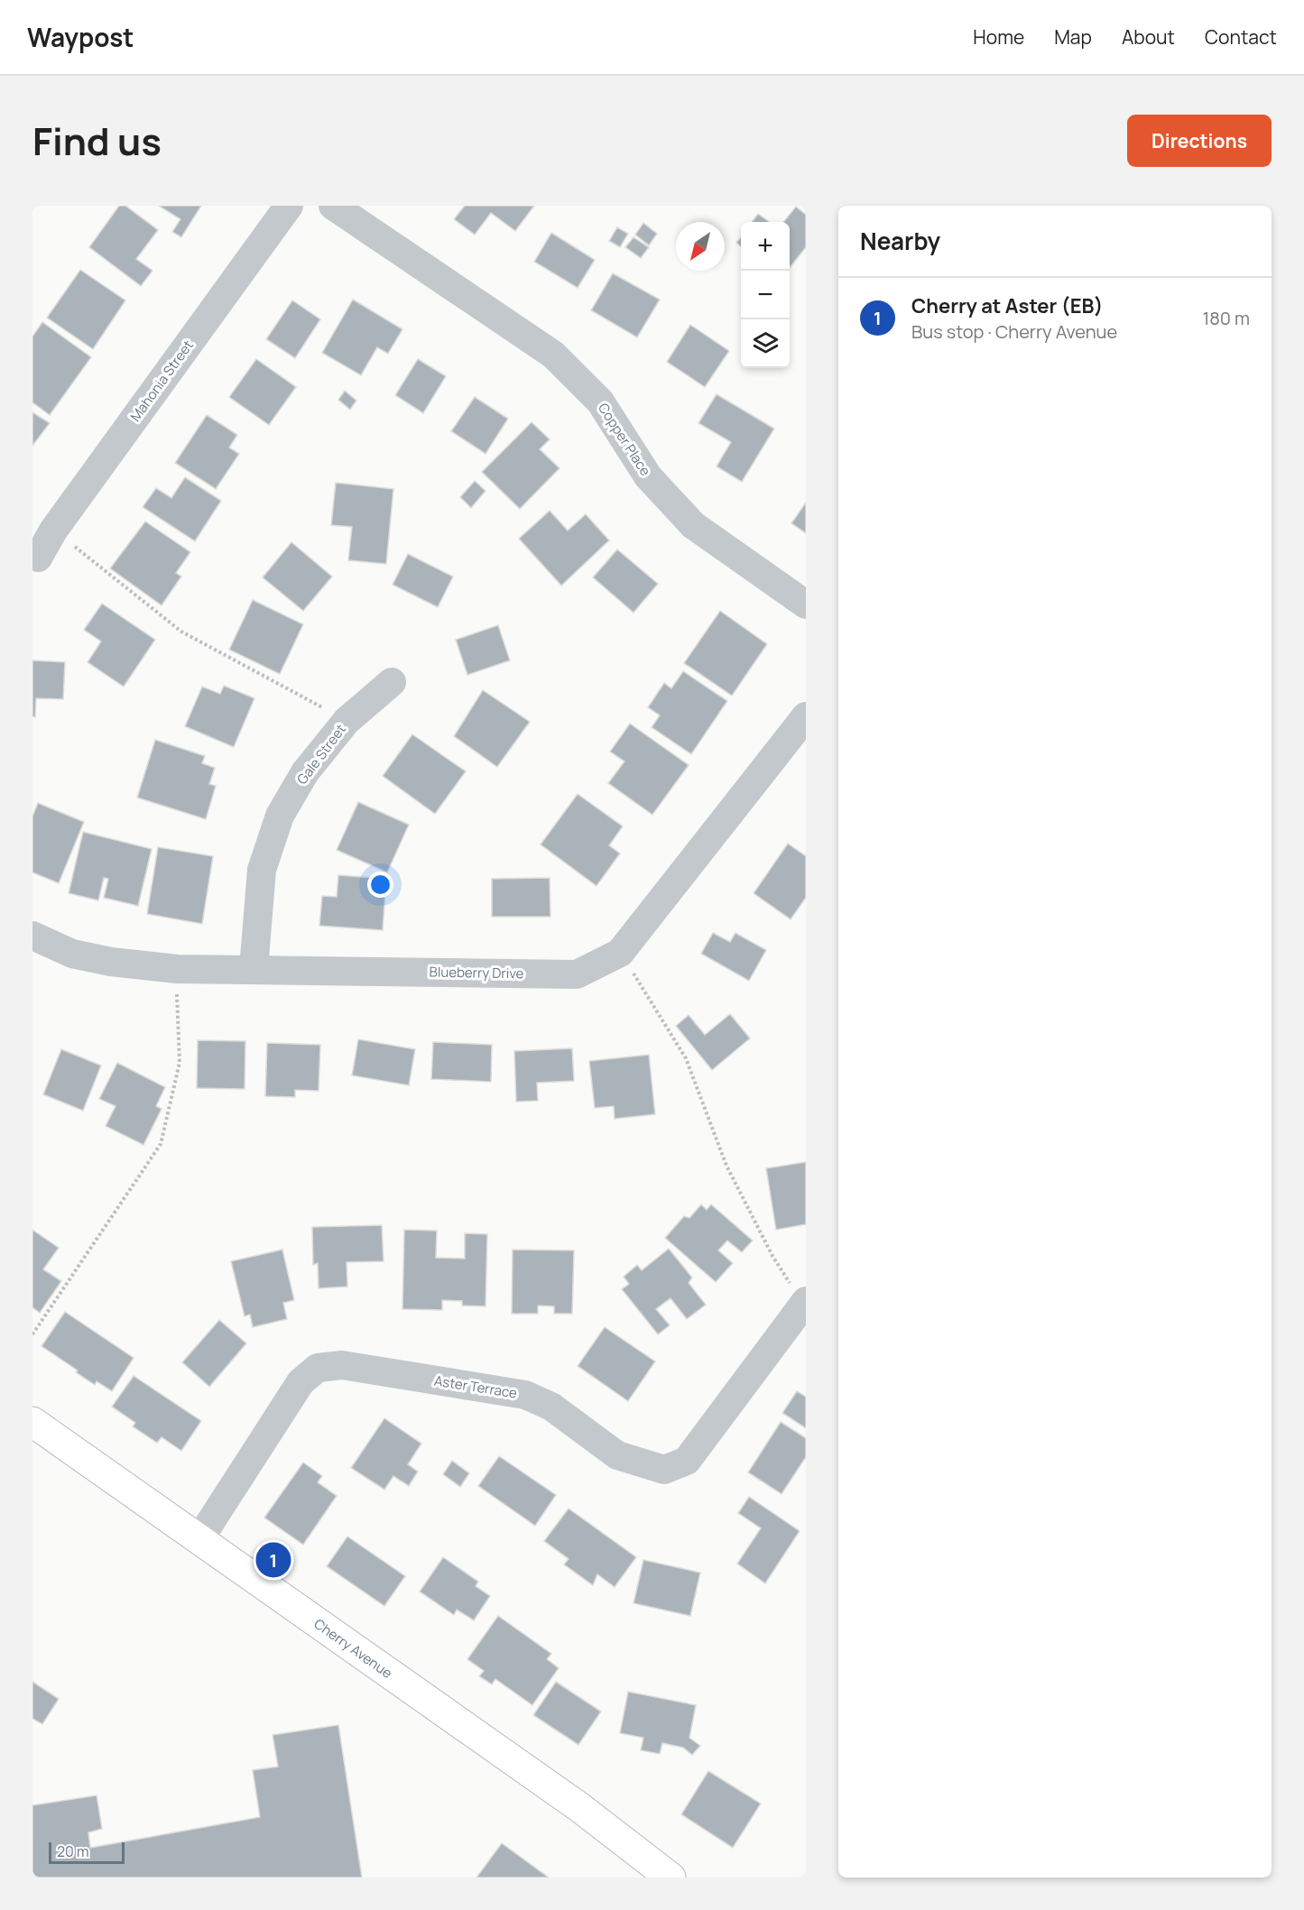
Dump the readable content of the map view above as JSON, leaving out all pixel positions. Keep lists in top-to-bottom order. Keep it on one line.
{"streets":{"street":["Mahonia Street","Copper Place","Gale Street","Blueberry Drive","Aster Terrace","Cherry Avenue"]},"crossings":[["Gale Street","Blueberry Drive"],["Aster Terrace","Cherry Avenue"]],"scale_bar":"20 m","north":"bottom left","page":{"header":"Waypost","nav":["Home","Map","About","Contact"],"title":"Find us","buttons":"Directions","heading":"Nearby","map_buttons":["+","−"],"list":[{"mark":"1","name":"Cherry at Aster (EB)","note":"Bus stop · Cherry Avenue","value":"180 m"}],"pins":"1","scale":"20 m"}}
